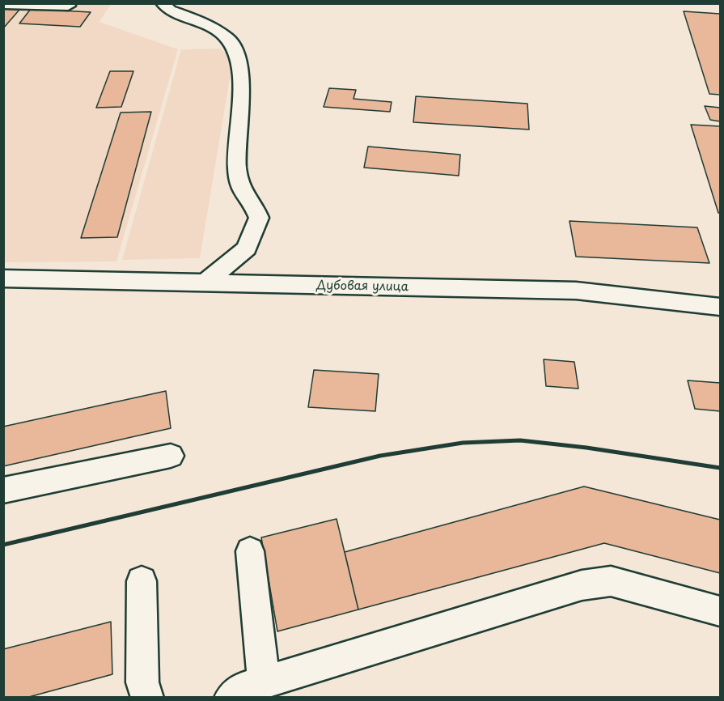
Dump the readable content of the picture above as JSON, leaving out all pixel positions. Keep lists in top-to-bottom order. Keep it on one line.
{"streets":{"street":["Дубовая улица"]}}
